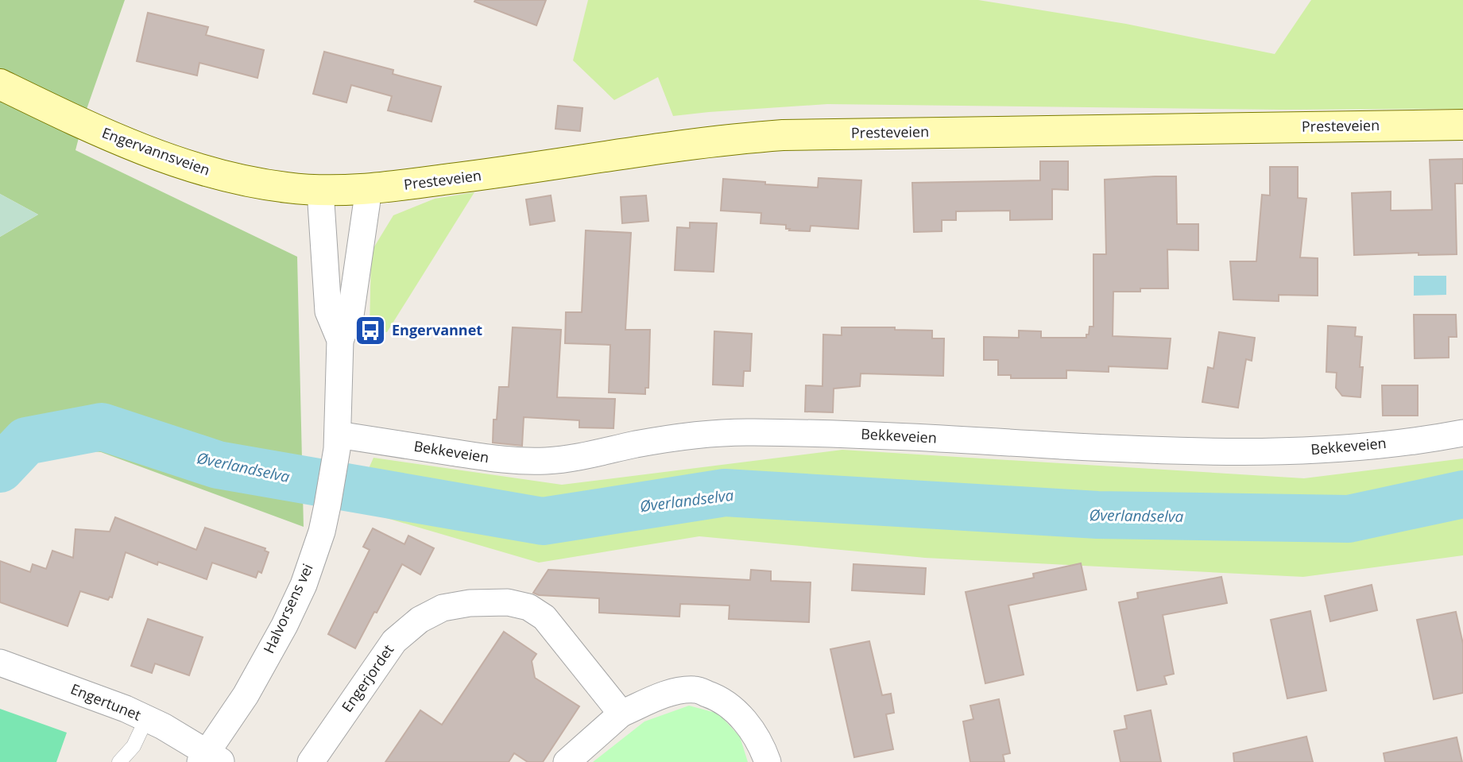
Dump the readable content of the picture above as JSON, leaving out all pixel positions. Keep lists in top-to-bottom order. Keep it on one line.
{"streets":{"main road":["Presteveien","Engervannsveien"],"street":["Bekkeveien","Halvorsens vei","Engerjordet","Engertunet"]},"crossings":[["Presteveien","Engervannsveien"],["Presteveien","Halvorsens vei"],["Engervannsveien","Halvorsens vei"],["Bekkeveien","Halvorsens vei"],["Halvorsens vei","Engertunet"]],"water":["Øverlandselva"],"places":{"bus stop":["Engervannet"]}}
